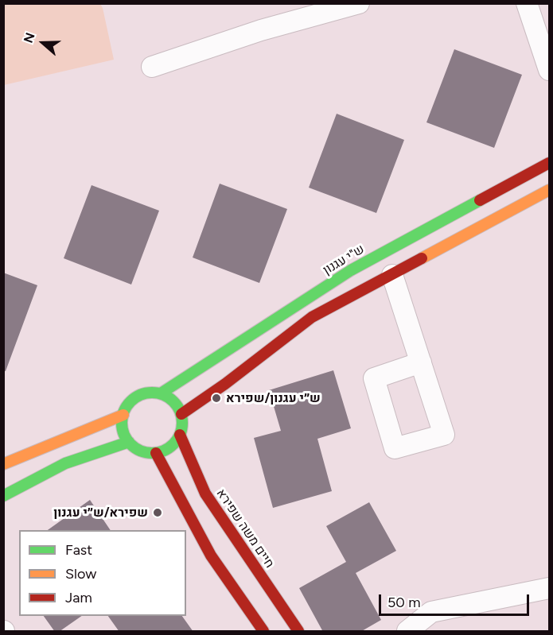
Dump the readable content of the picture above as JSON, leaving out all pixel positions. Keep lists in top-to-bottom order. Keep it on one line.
{"streets":{"street":["ש\"י עגנון","חיים משה שפירא"]},"crossings":[["ש\"י עגנון","חיים משה שפירא"]],"places":["ש״י עגנון/שפירא","שפירא/ש״י עגנון"],"legend":["Fast","Slow","Jam"],"scale_bar":"50 m","north":"left"}
